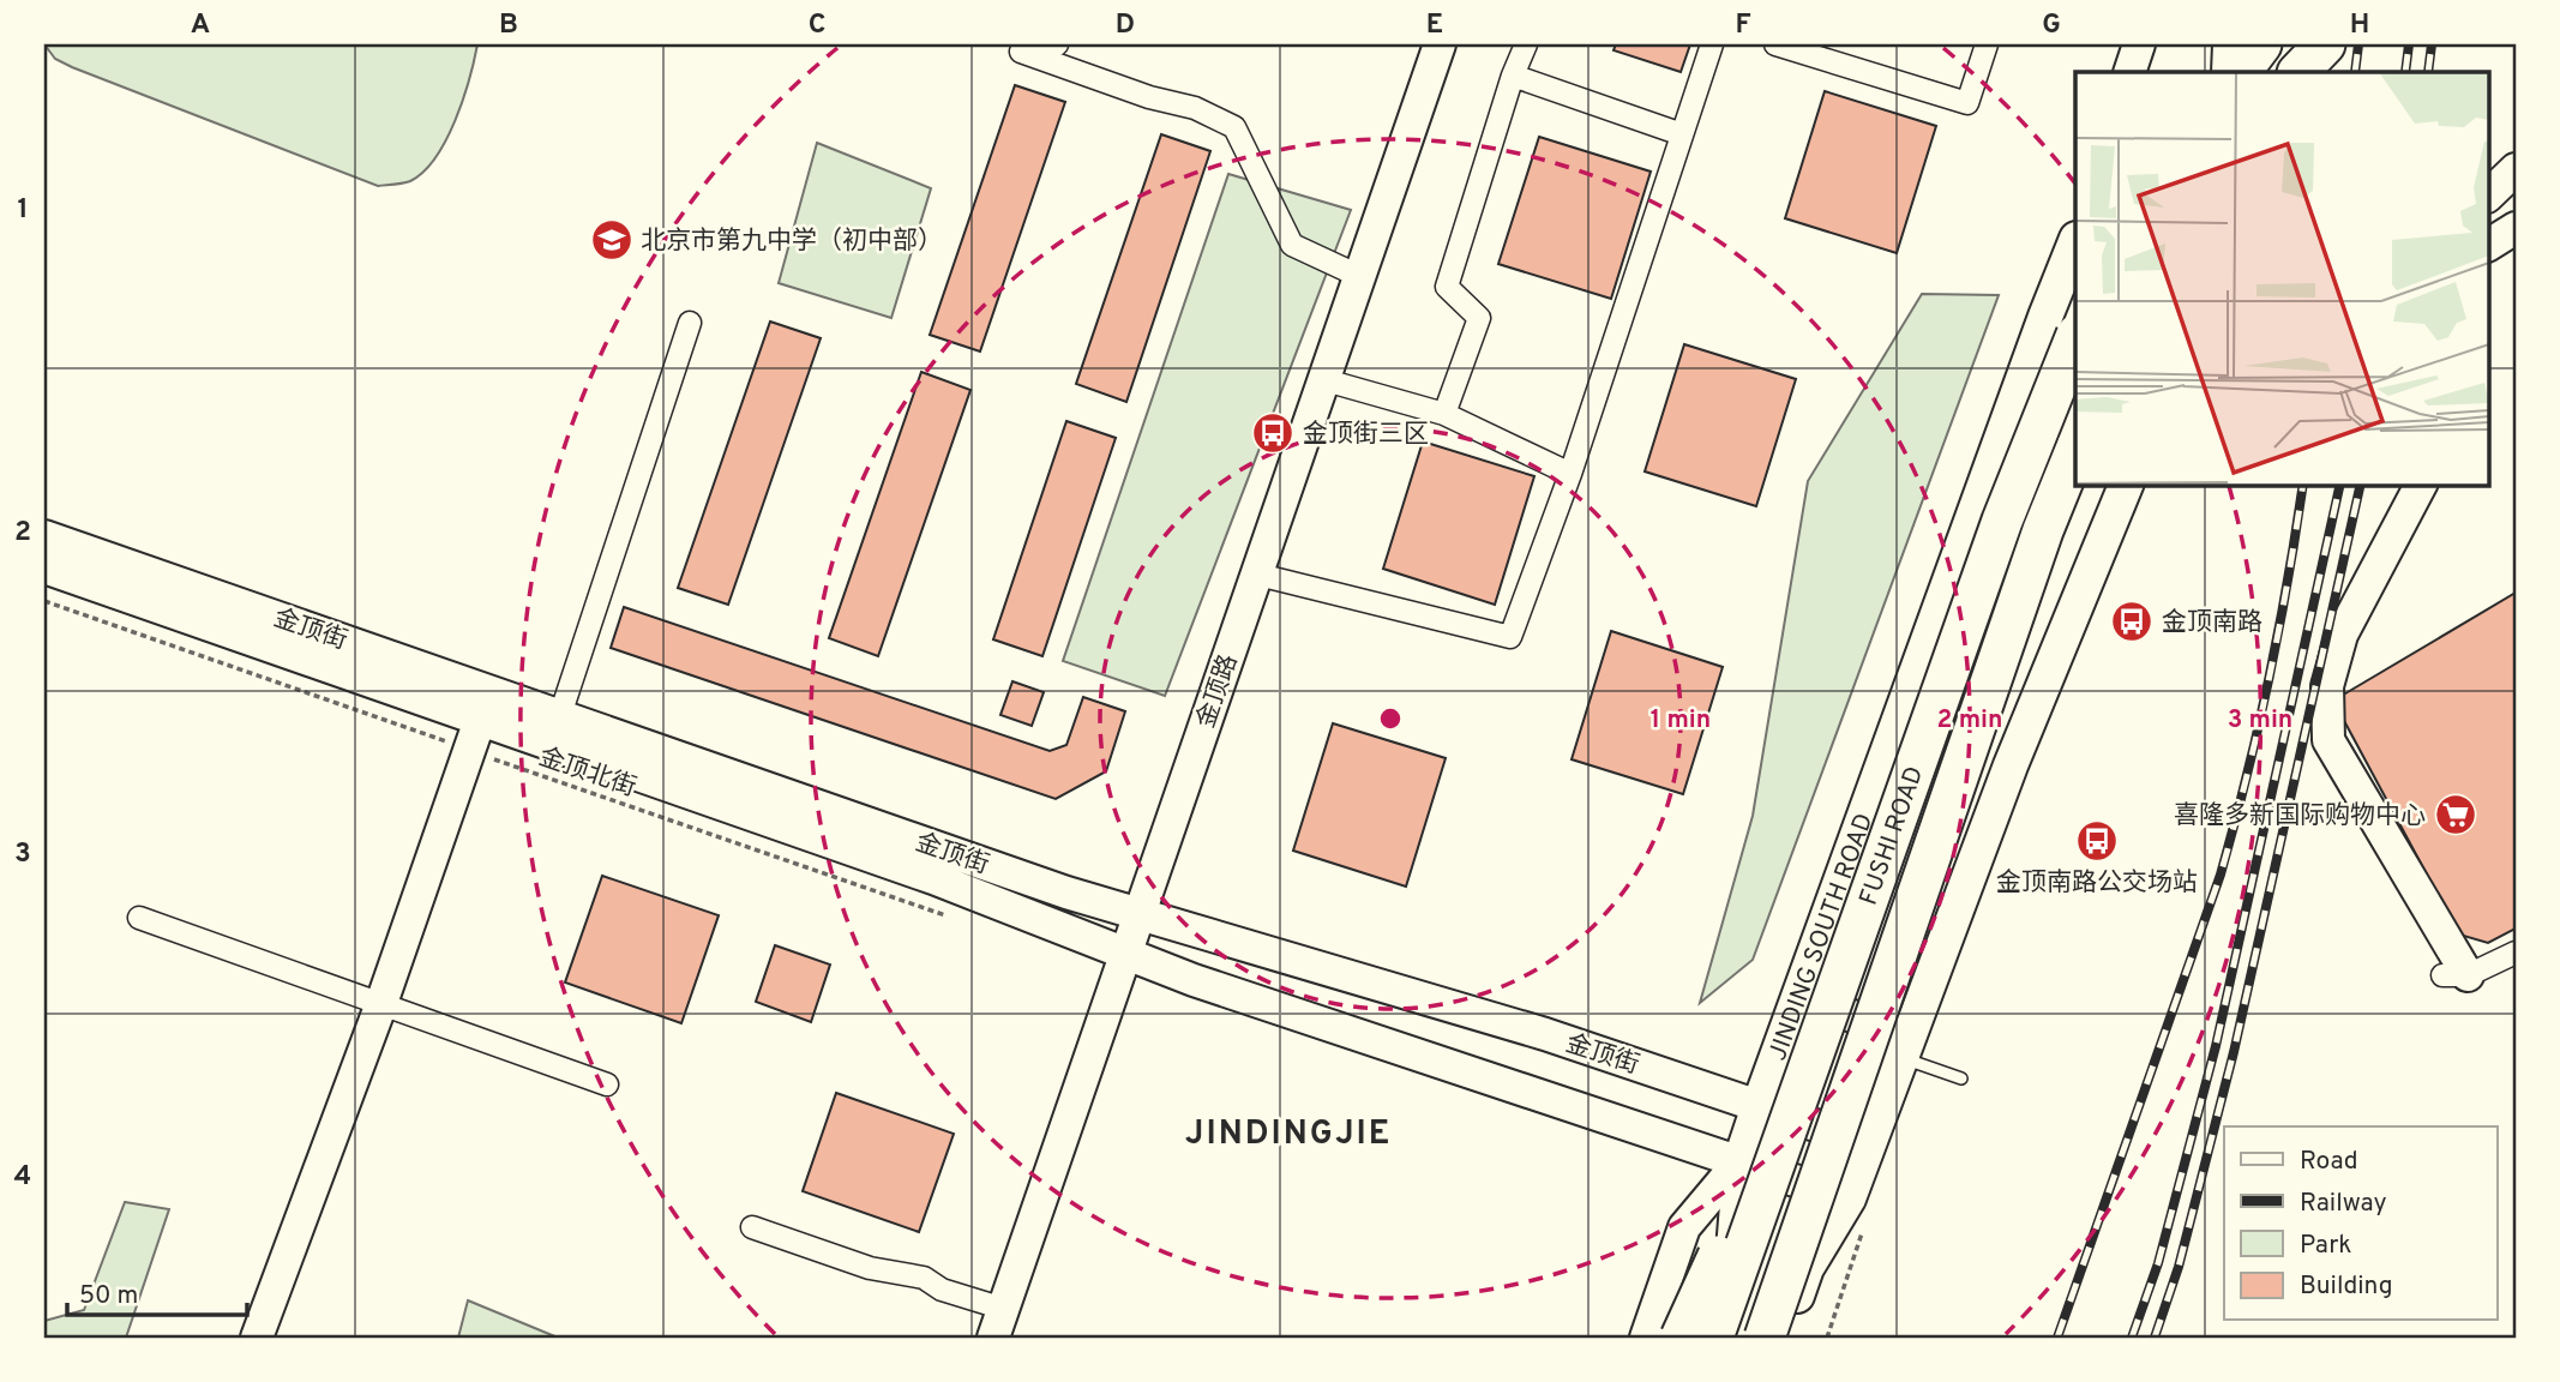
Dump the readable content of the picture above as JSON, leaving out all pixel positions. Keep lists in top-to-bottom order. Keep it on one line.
{"streets":{"highway":["FUSHI ROAD"],"main road":["金顶街","金顶路","JINDING SOUTH ROAD"],"path":["金顶北街"]},"crossings":[["金顶街","金顶路"],["金顶街","JINDING SOUTH ROAD"]],"districts":["JINDINGJIE"],"places":{"school or university":["北京市第九中学（初中部）"],"bus stop":["金顶街三区","金顶南路","金顶南路公交场站"],"supermarket":["喜隆多新国际购物中心"]},"legend":["Road","Railway","Park","Building"],"scale_bar":"50 m","grid":{"columns":["A","B","C","D","E","F","G","H"],"rows":["1","2","3","4"]},"rings":["1 min","2 min","3 min"]}
